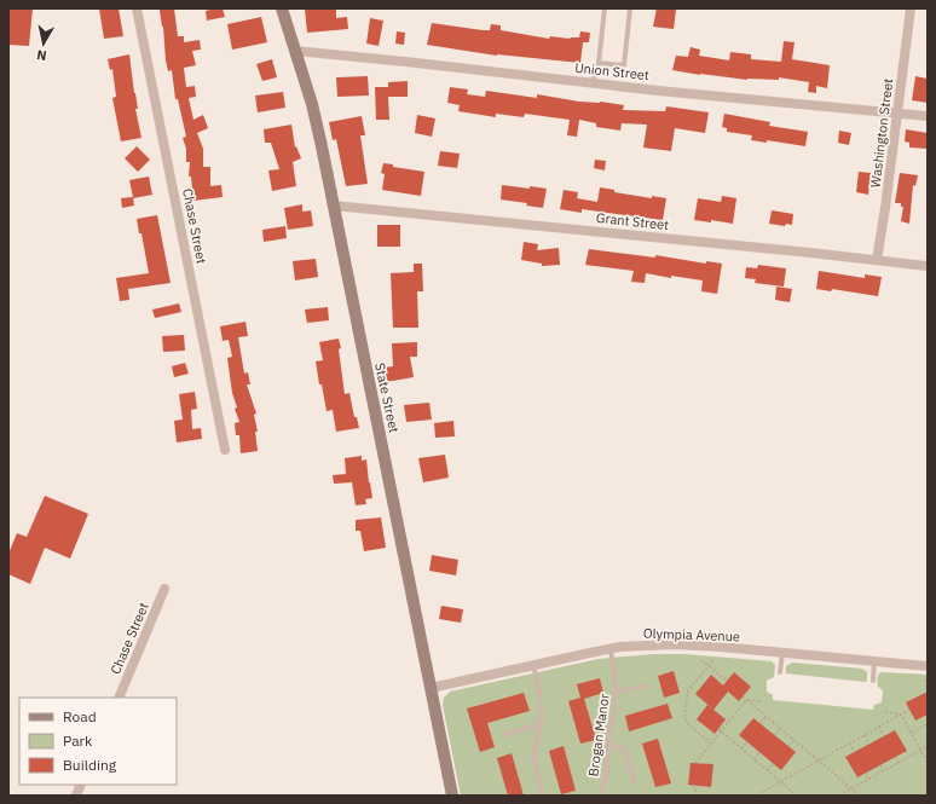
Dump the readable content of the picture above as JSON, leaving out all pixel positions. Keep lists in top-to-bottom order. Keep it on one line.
{"streets":{"main road":["State Street"],"street":["Union Street","Washington Street","Grant Street","Chase Street","Olympia Avenue"],"lane":["Brogan Manor"]},"crossings":[["Union Street","Washington Street"],["Union Street","State Street"],["Washington Street","Grant Street"],["Grant Street","State Street"],["State Street","Olympia Avenue"],["Olympia Avenue","Brogan Manor"]],"legend":["Road","Park","Building"],"north":"bottom"}
